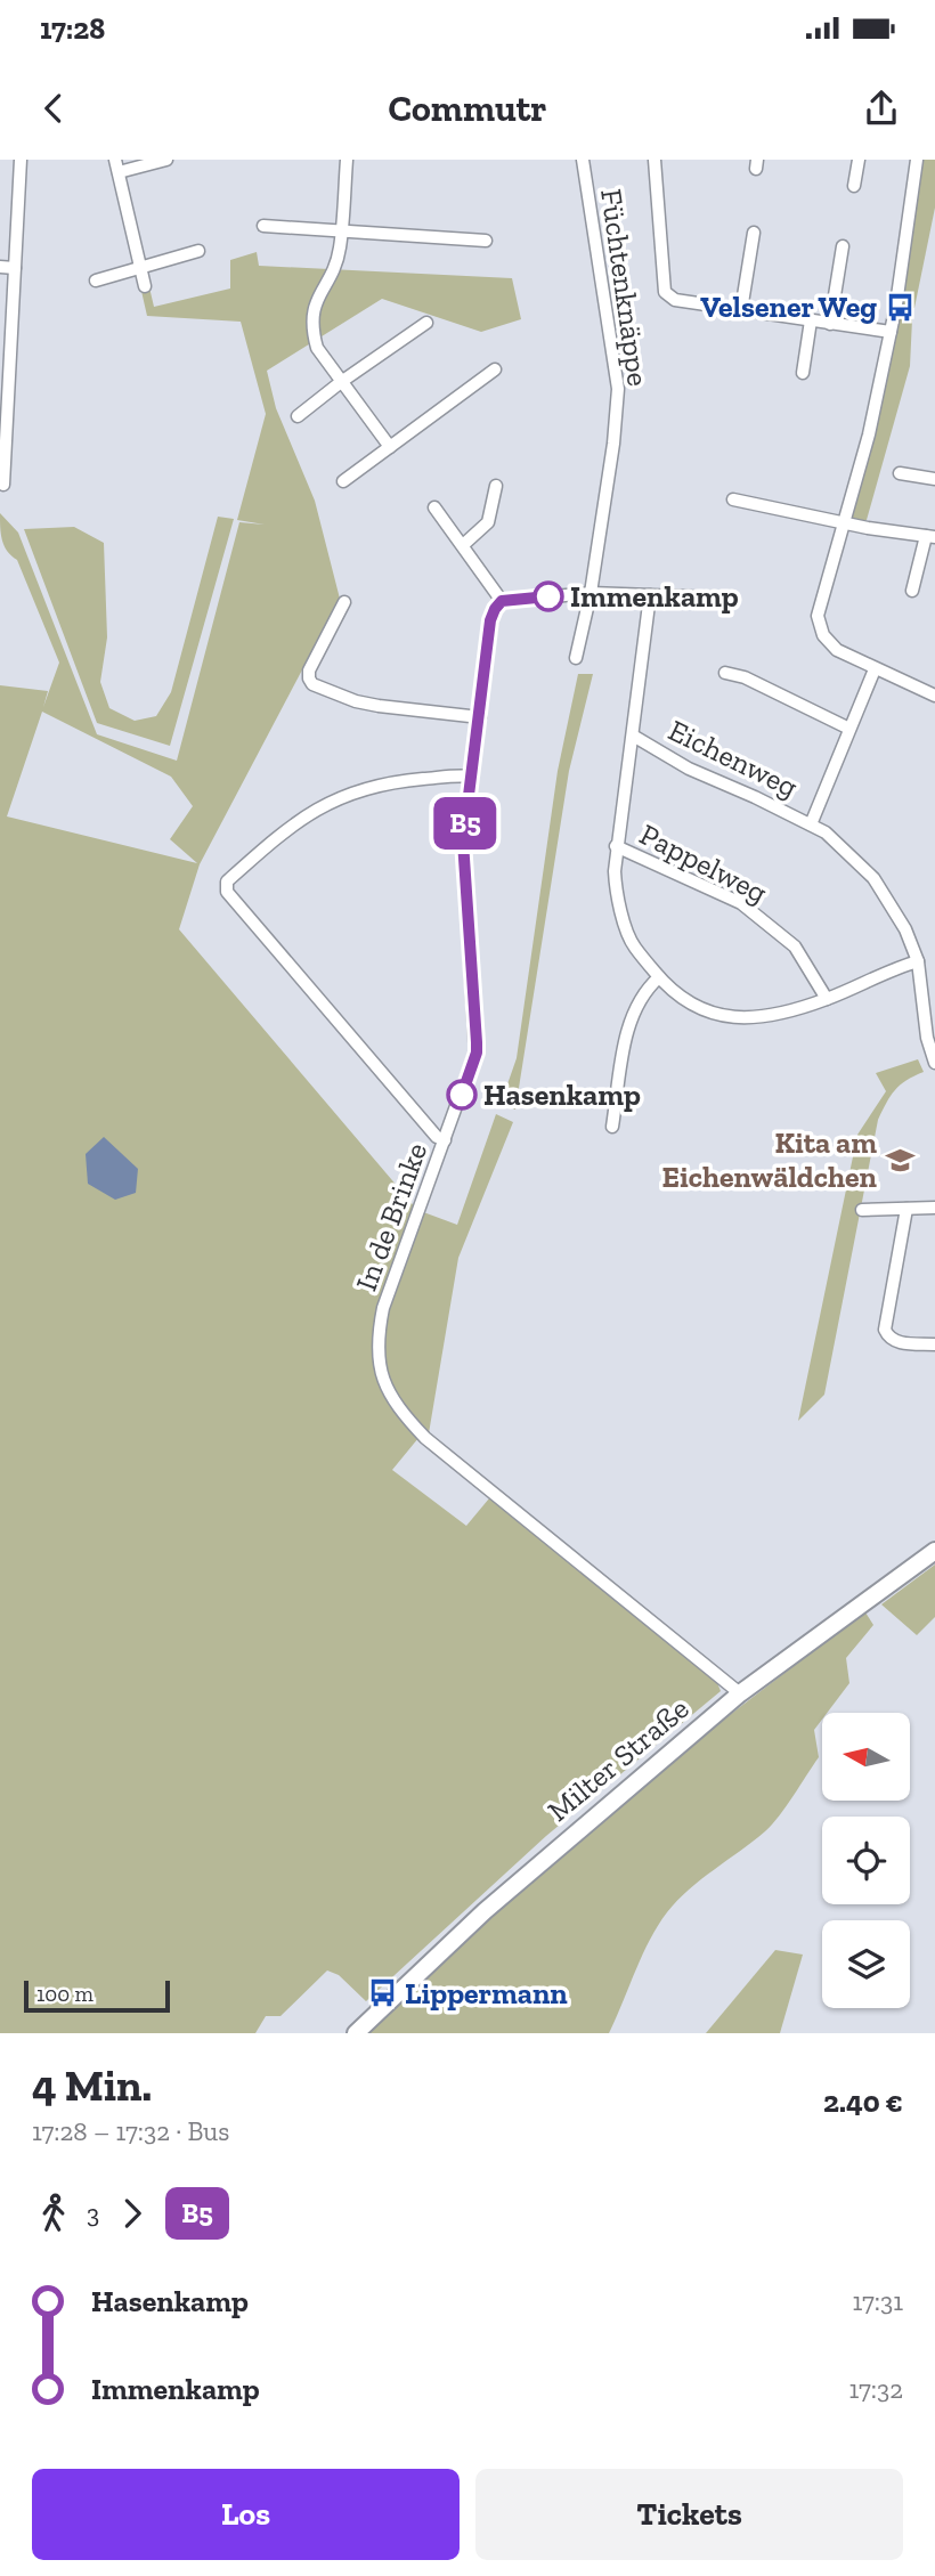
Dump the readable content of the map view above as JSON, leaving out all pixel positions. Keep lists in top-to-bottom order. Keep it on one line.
{"streets":{"main road":["Milter Straße"],"street":["Füchtenknäppe","Eichenweg","Pappelweg","In de Brinke"]},"crossings":[["In de Brinke","Milter Straße"]],"places":{"bus stop":["Velsener Weg","Lippermann"],"other":["Immenkamp","Hasenkamp"],"school or university":["Kita am Eichenwäldchen"]},"lines":["bus line B5"],"scale_bar":"100 m","north":"left","page":{"status":"17:28","header":"Commutr","on_map":"B5","scale":"100 m","heading":["4 Min.","17:28 – 17:32 · Bus","2.40 €"],"legs":["3","B5"],"list":[{"name":"Hasenkamp","value":"17:31"},{"name":"Immenkamp","value":"17:32"}],"buttons":["Los","Tickets"]}}
